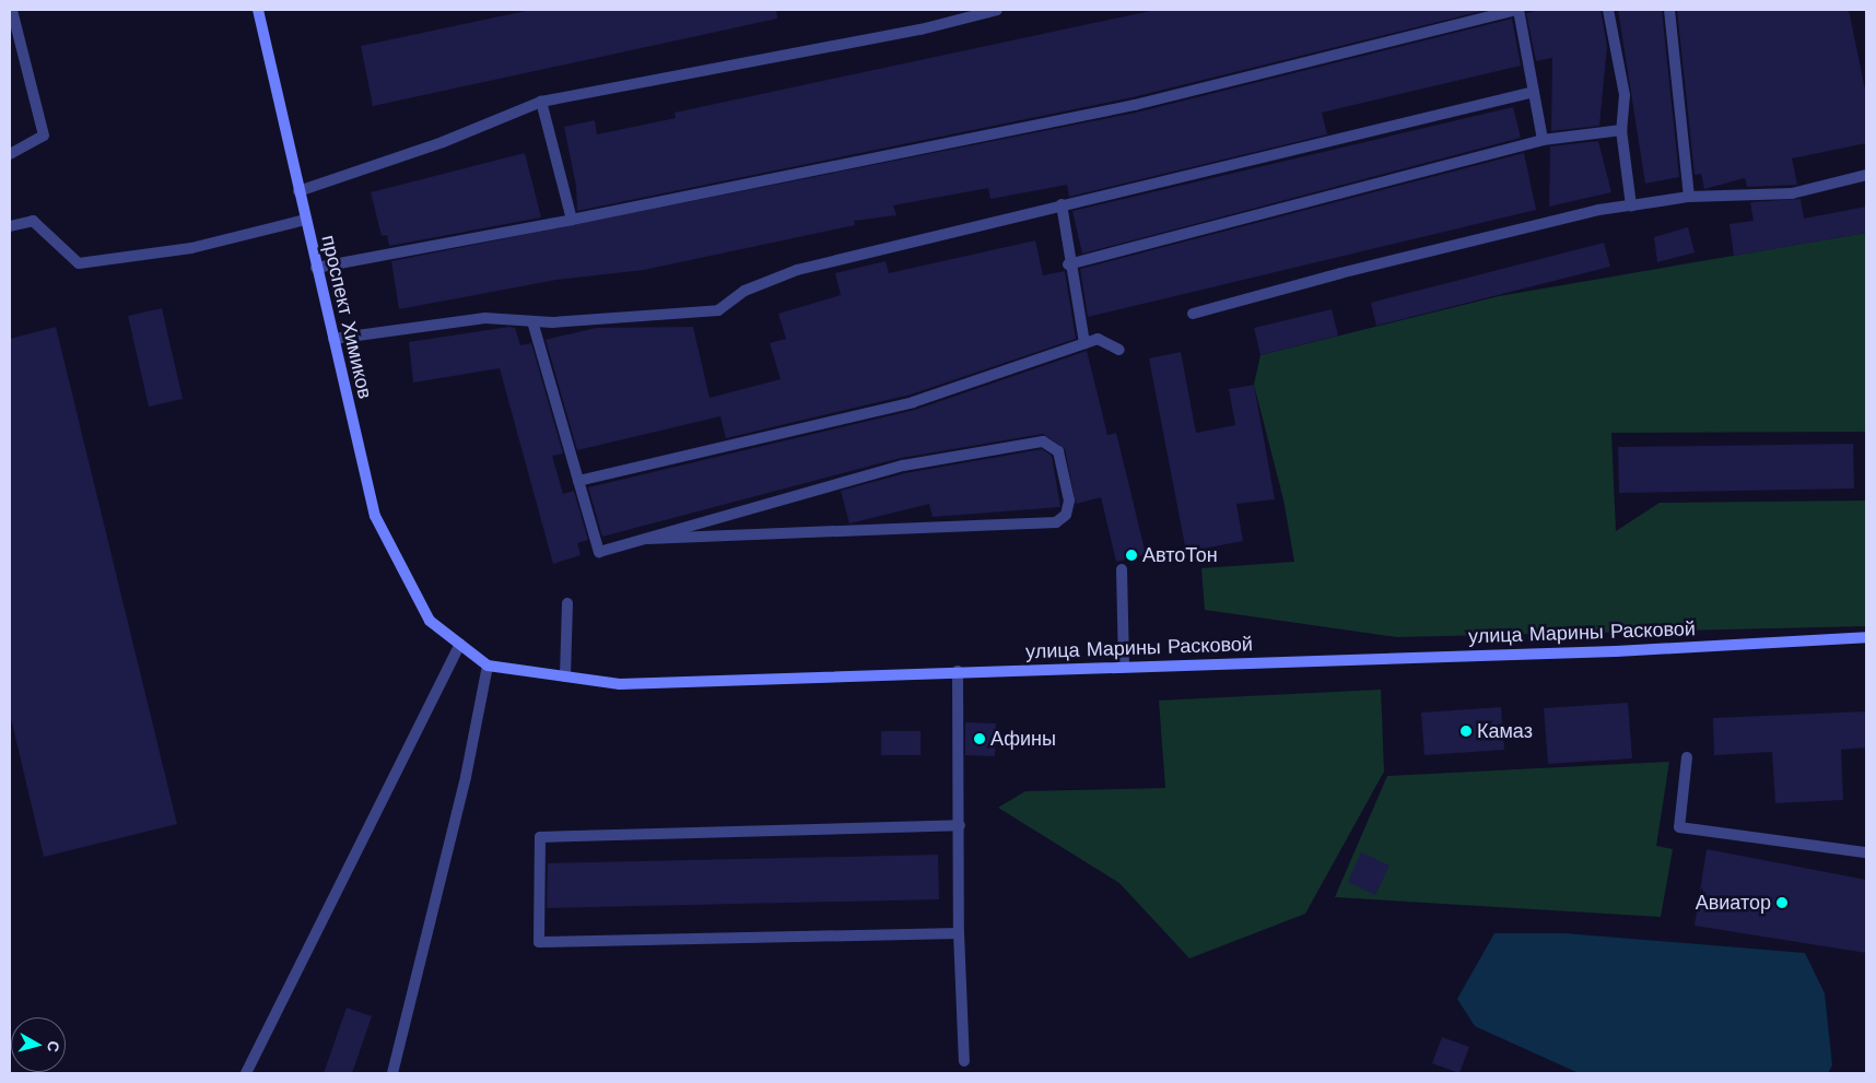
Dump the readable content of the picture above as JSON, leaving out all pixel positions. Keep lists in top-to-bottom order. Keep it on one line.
{"streets":{"main road":["проспект Химиков","улица Марины Расковой"]},"crossings":[["проспект Химиков","улица Марины Расковой"]],"places":["АвтоТон","Камаз","Афины","Авиатор"],"north":"right"}
